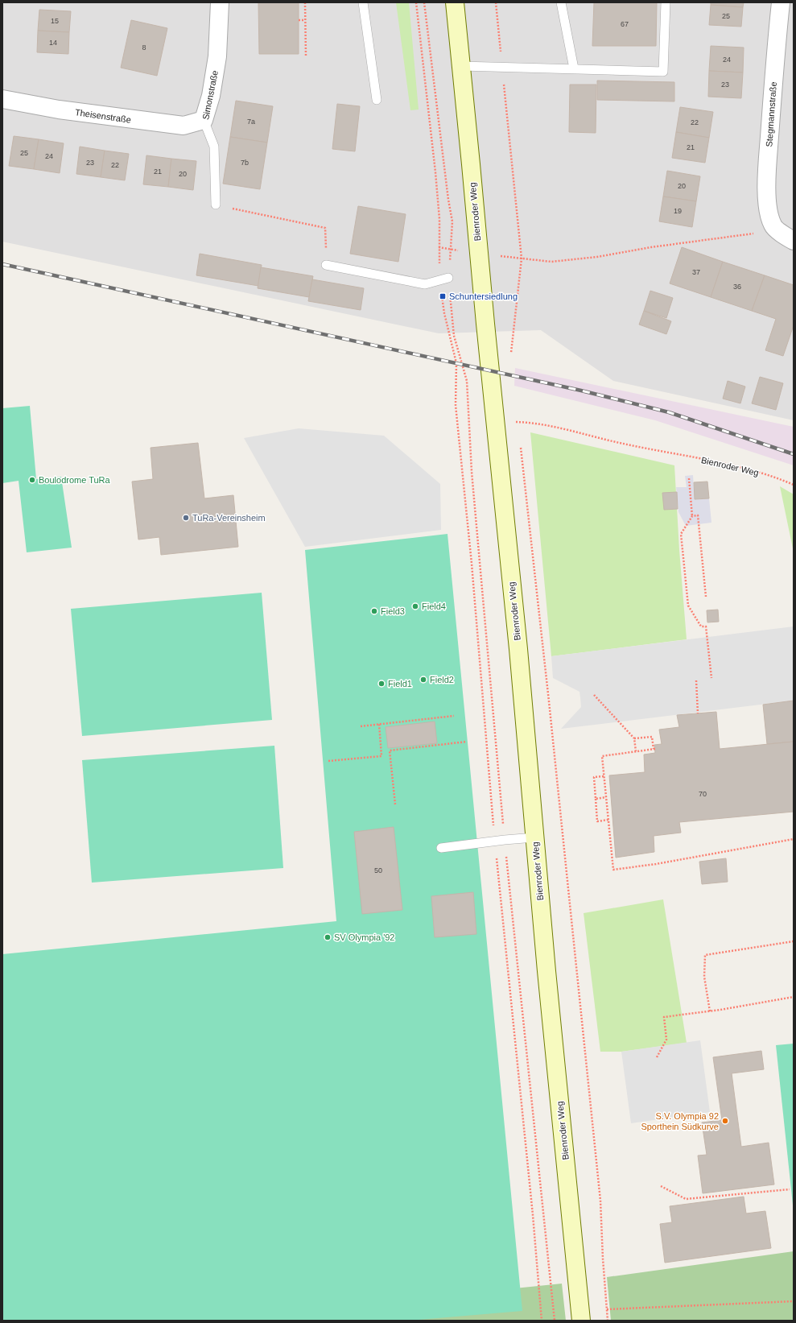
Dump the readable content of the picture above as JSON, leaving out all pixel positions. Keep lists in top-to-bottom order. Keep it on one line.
{"streets":{"main road":["Bienroder Weg"],"street":["Simonstraße","Stegmannstraße","Theisenstraße"]},"crossings":[["Simonstraße","Theisenstraße"]],"places":{"transit":["Schuntersiedlung"],"other":["Boulodrome TuRa","TuRa-Vereinsheim","Field4","Field3","Field2","Field1","SV Olympia '92","S.V. Olympia 92 Sporthein Südkurve"]},"house_numbers":["25","15","67","14","8","24","23","7a","22","21","25","24","23","7b","22","21","20","20","19","37","36","70","50"]}
